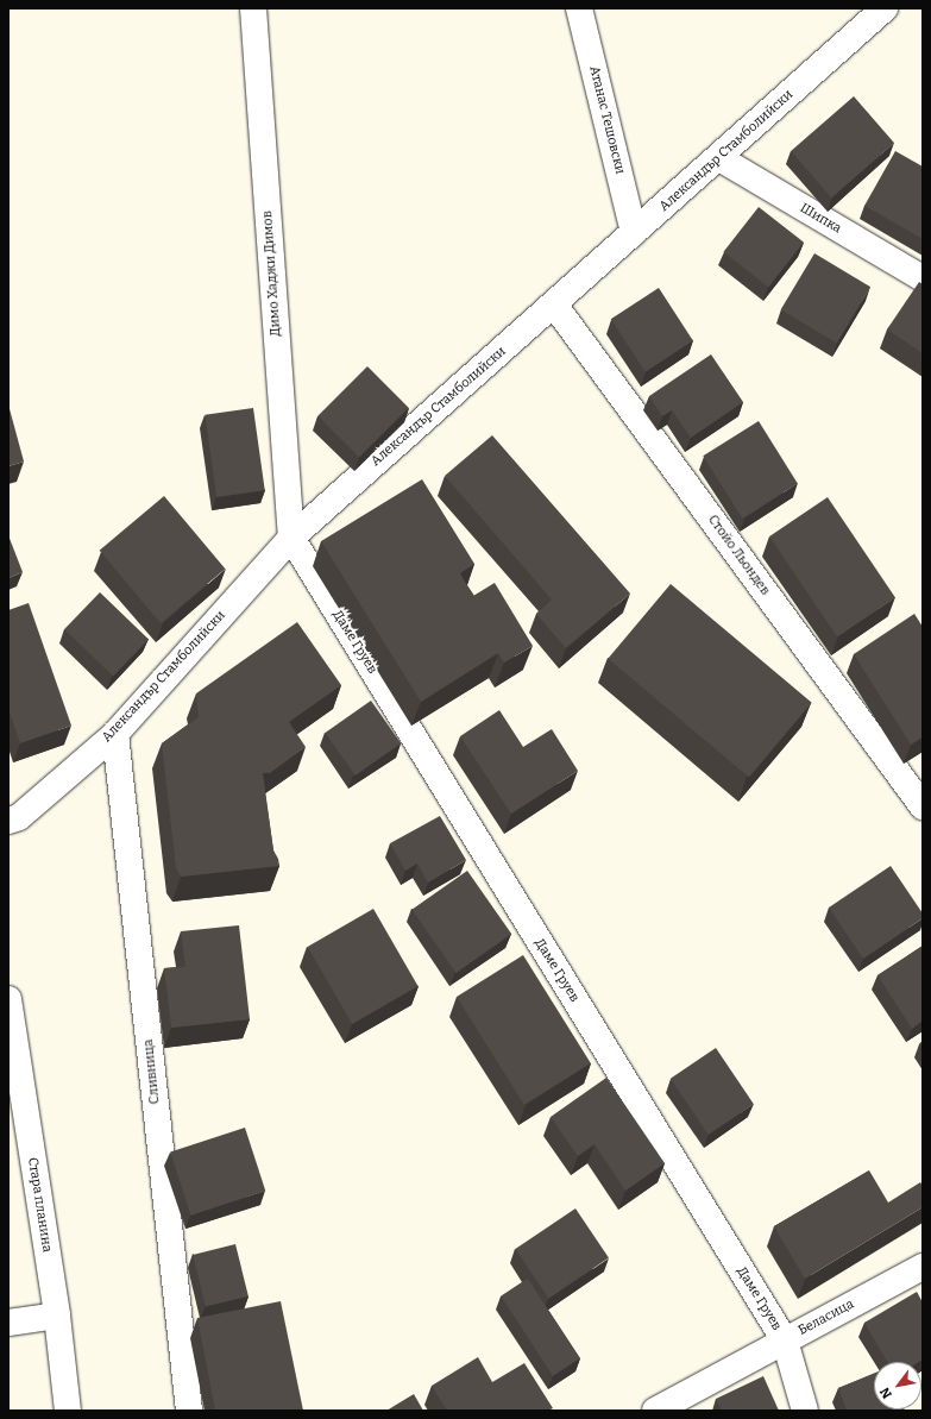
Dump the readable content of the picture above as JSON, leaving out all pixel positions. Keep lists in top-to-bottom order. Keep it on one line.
{"streets":{"street":["Атанас Тешовски","Александър Стамболийски","Шипка","Димо Хаджи Димов","Стойо Льондев","Даме Груев","Сливница","Стара планина","Беласица"]},"crossings":[["Атанас Тешовски","Александър Стамболийски"],["Александър Стамболийски","Шипка"],["Александър Стамболийски","Димо Хаджи Димов"],["Александър Стамболийски","Стойо Льондев"],["Александър Стамболийски","Даме Груев"],["Александър Стамболийски","Сливница"],["Димо Хаджи Димов","Даме Груев"],["Даме Груев","Беласица"]],"north":"bottom left"}
